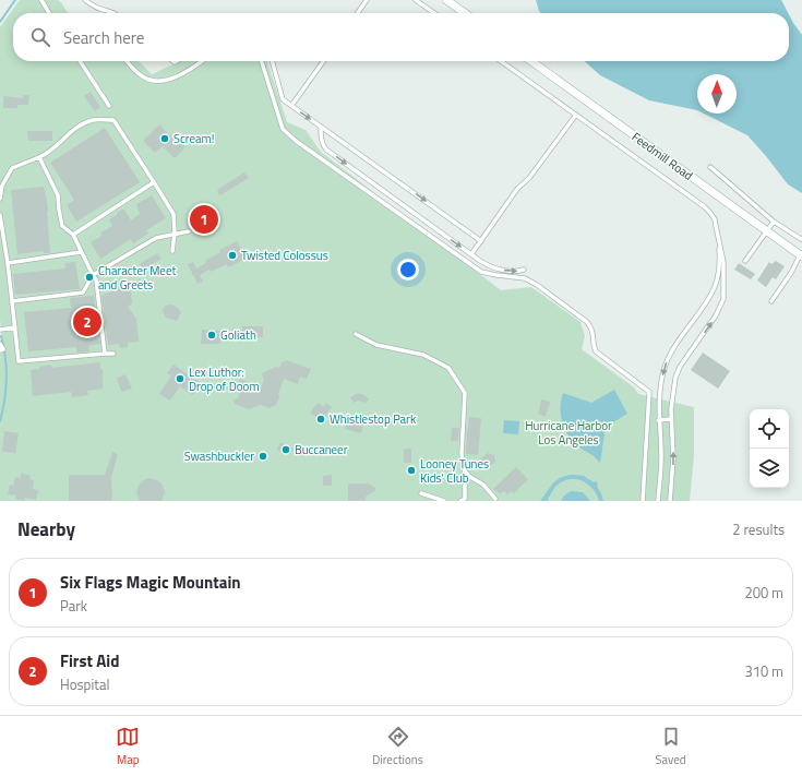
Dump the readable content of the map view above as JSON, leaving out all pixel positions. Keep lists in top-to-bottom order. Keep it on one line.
{"streets":{"street":["Feedmill Road"]},"parks":["Hurricane Harbor Los Angeles"],"places":["Scream!","Twisted Colossus","Character Meet and Greets","Goliath","Lex Luthor: Drop of Doom","Whistlestop Park","Buccaneer","Swashbuckler","Looney Tunes Kids' Club"],"north":"top","page":{"search":"Search here","pins":["1","2"],"heading":["Nearby","2 results"],"list":[{"mark":"1","name":"Six Flags Magic Mountain","note":"Park","value":"200 m"},{"mark":"2","name":"First Aid","note":"Hospital","value":"310 m"}],"nav":["Map","Directions","Saved"]}}
